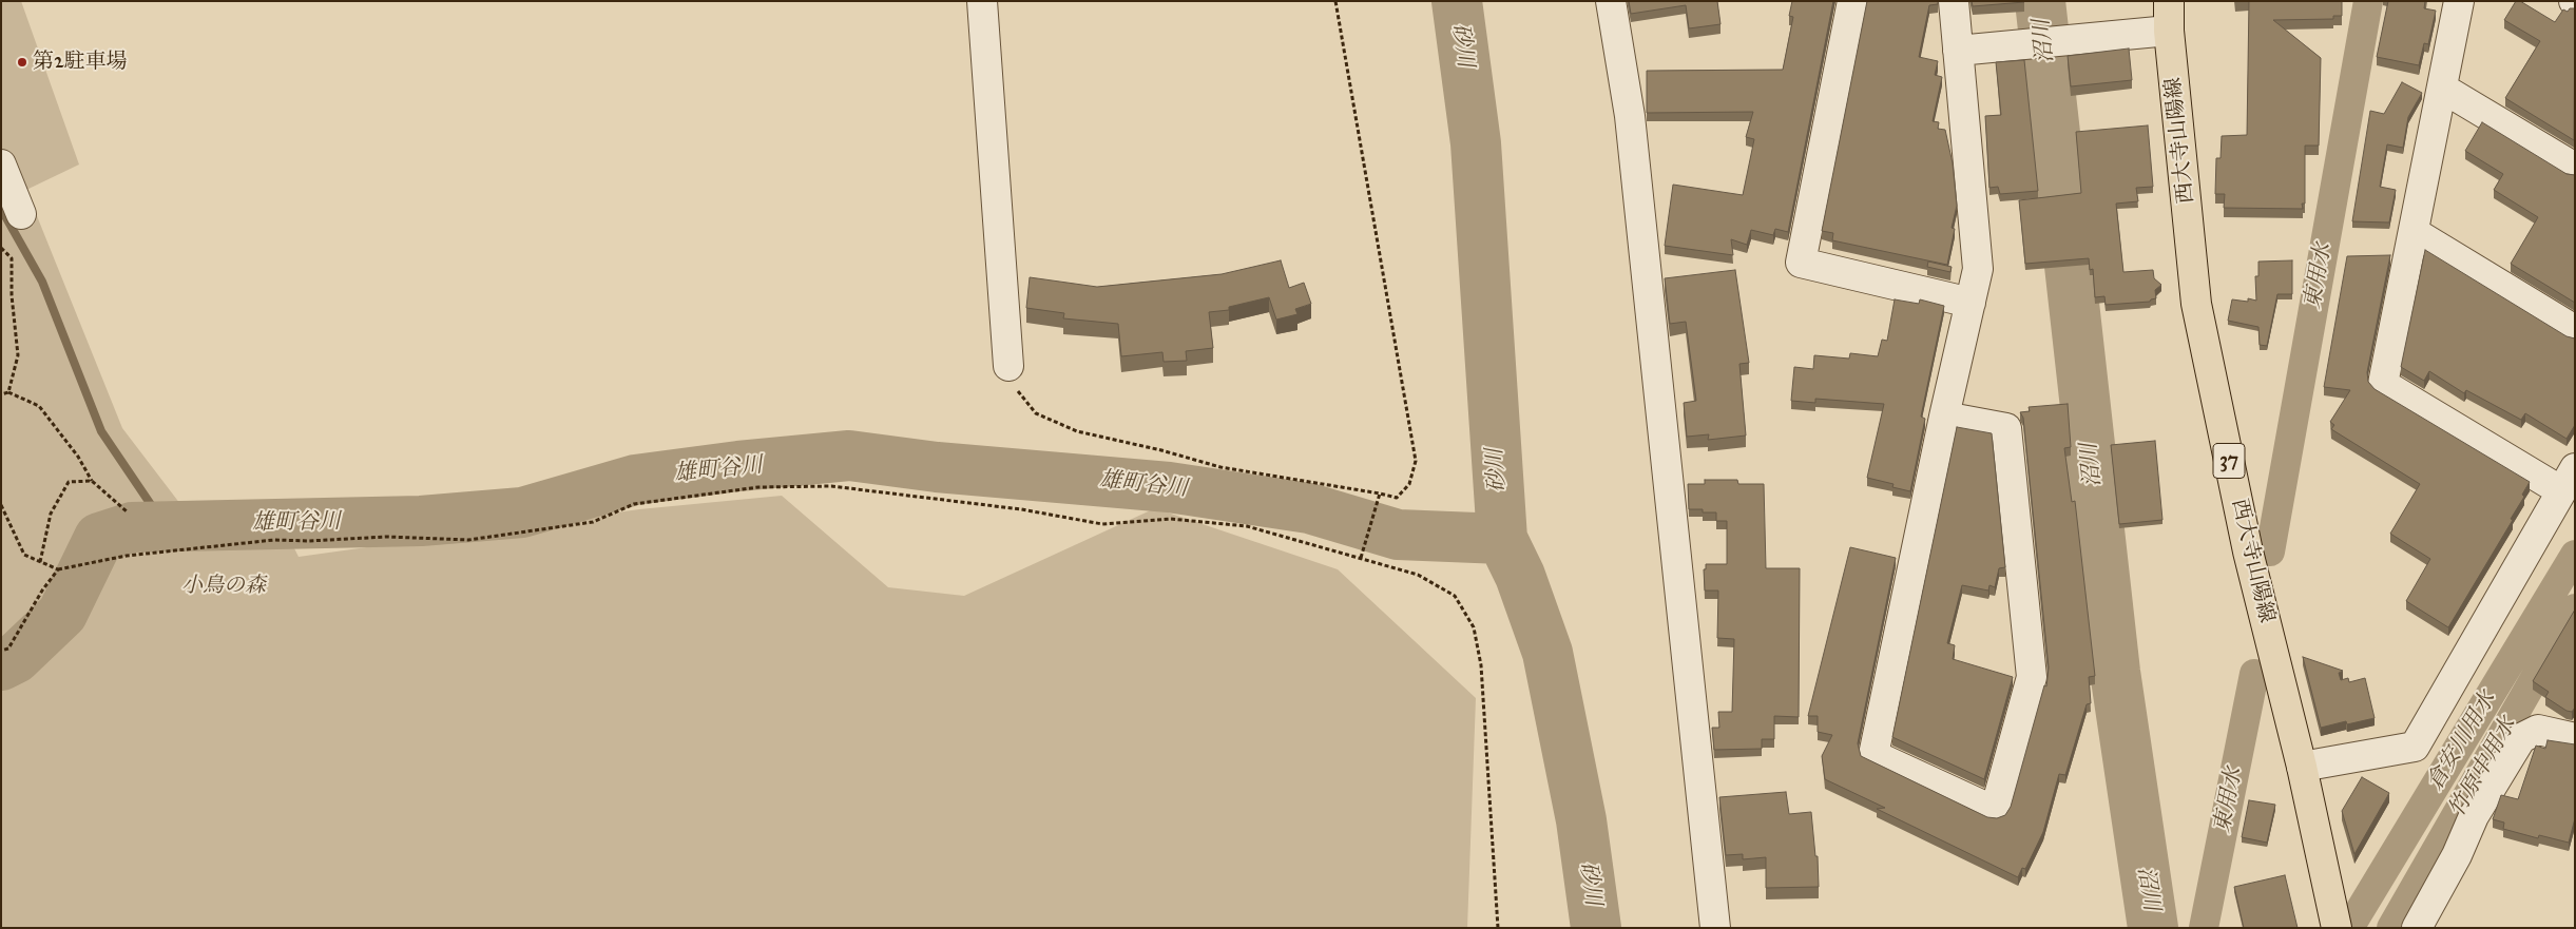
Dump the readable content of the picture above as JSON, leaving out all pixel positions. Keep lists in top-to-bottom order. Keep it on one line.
{"streets":{"main road":["西大寺山陽線","37"]},"water":["沼川","砂川","東用水","雄町谷川","倉安川用水","竹原中用水"],"parks":["小鳥の森"],"places":["第2駐車場"]}
